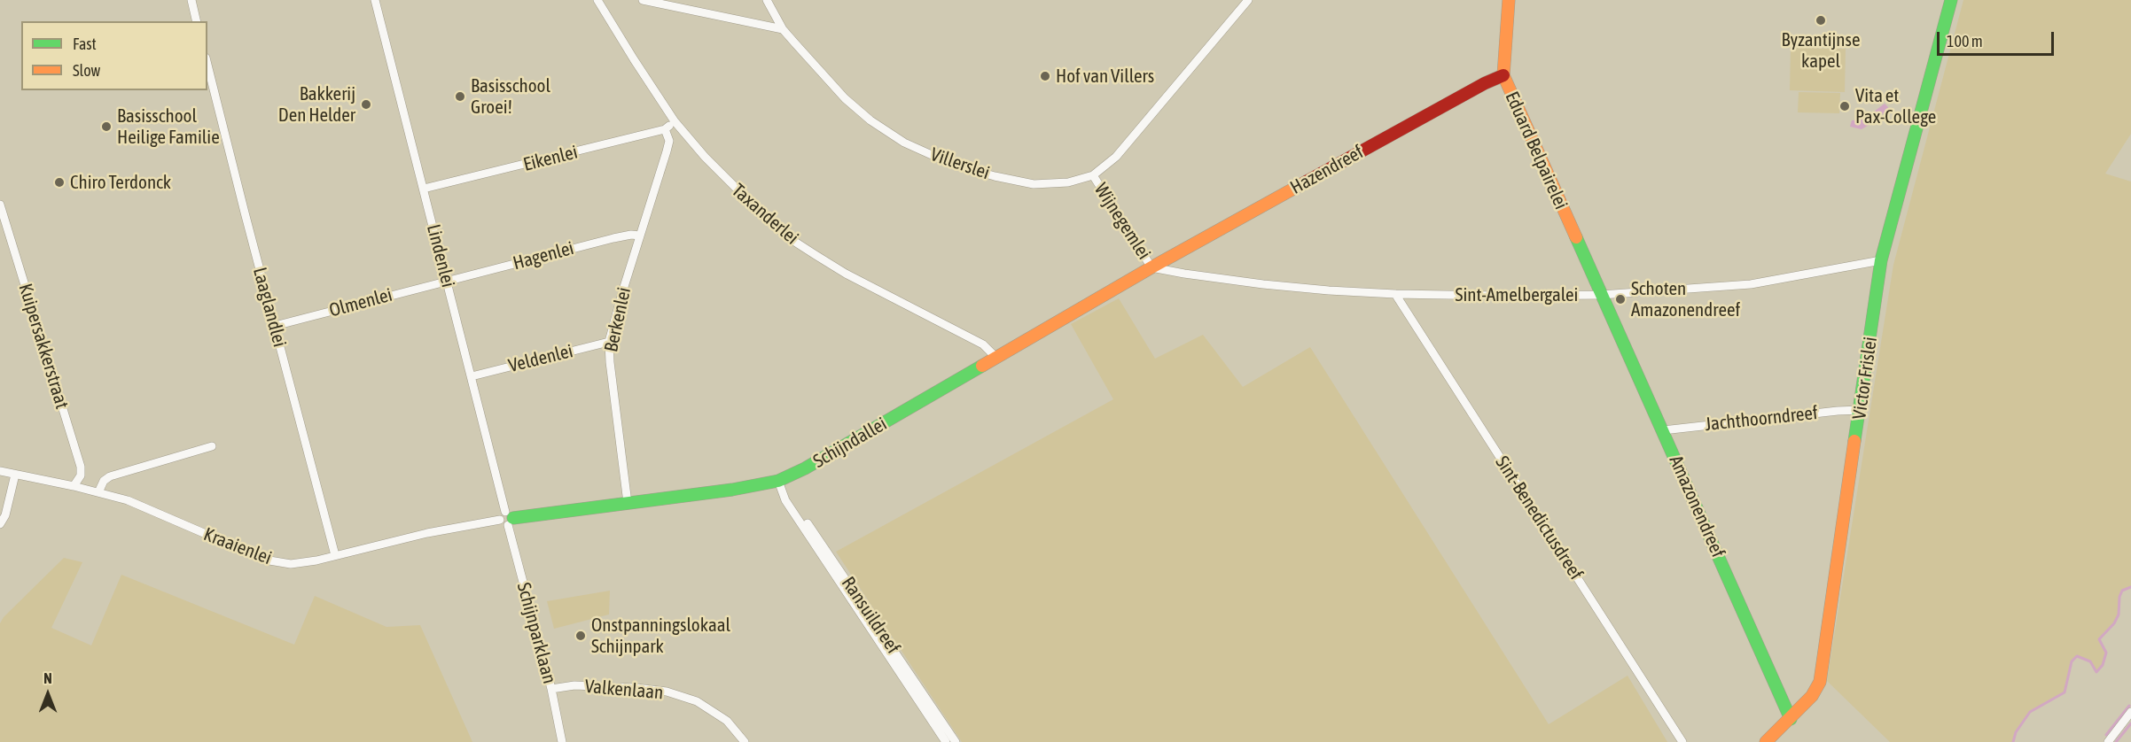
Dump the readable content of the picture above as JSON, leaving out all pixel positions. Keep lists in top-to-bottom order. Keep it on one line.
{"streets":{"street":["Eduard Belpairelei","Eikenlei","Villerslei","Hazendreef","Taxanderlei","Wijnegemlei","Lindenlei","Hagenlei","Sint-Amelbergalei","Olmenlei","Laaglandlei","Berkenlei","Kuipersakkerstraat","Veldenlei","Victor Frislei","Jachthoorndreef","Schijndallei","Amazonendreef","Sint-Benedictusdreef","Kraaienlei","Ransuildreef","Schijnparklaan","Valkenlaan"]},"crossings":[["Eduard Belpairelei","Hazendreef"],["Eduard Belpairelei","Sint-Amelbergalei"],["Eduard Belpairelei","Amazonendreef"],["Eikenlei","Taxanderlei"],["Eikenlei","Lindenlei"],["Villerslei","Wijnegemlei"],["Hazendreef","Wijnegemlei"],["Hazendreef","Sint-Amelbergalei"],["Hazendreef","Schijndallei"],["Taxanderlei","Schijndallei"],["Wijnegemlei","Sint-Amelbergalei"],["Wijnegemlei","Schijndallei"],["Lindenlei","Hagenlei"],["Lindenlei","Olmenlei"],["Lindenlei","Veldenlei"],["Lindenlei","Schijndallei"],["Lindenlei","Kraaienlei"],["Lindenlei","Schijnparklaan"],["Hagenlei","Olmenlei"],["Hagenlei","Berkenlei"],["Sint-Amelbergalei","Victor Frislei"],["Sint-Amelbergalei","Schijndallei"],["Sint-Amelbergalei","Amazonendreef"],["Sint-Amelbergalei","Sint-Benedictusdreef"],["Olmenlei","Laaglandlei"],["Laaglandlei","Kraaienlei"],["Berkenlei","Veldenlei"],["Berkenlei","Schijndallei"],["Kuipersakkerstraat","Kraaienlei"],["Victor Frislei","Jachthoorndreef"],["Victor Frislei","Amazonendreef"],["Jachthoorndreef","Amazonendreef"],["Schijndallei","Kraaienlei"],["Schijndallei","Ransuildreef"],["Schijndallei","Schijnparklaan"],["Kraaienlei","Schijnparklaan"],["Schijnparklaan","Valkenlaan"]],"places":["Byzantijnse kapel","Hof van Villers","Basisschool Groei!","Bakkerij Den Helder","Vita et Pax-College","Basisschool Heilige Familie","Chiro Terdonck","Schoten Amazonendreef","Onstpanningslokaal Schijnpark"],"legend":["Fast","Slow"],"scale_bar":"100 m","north":"top"}
